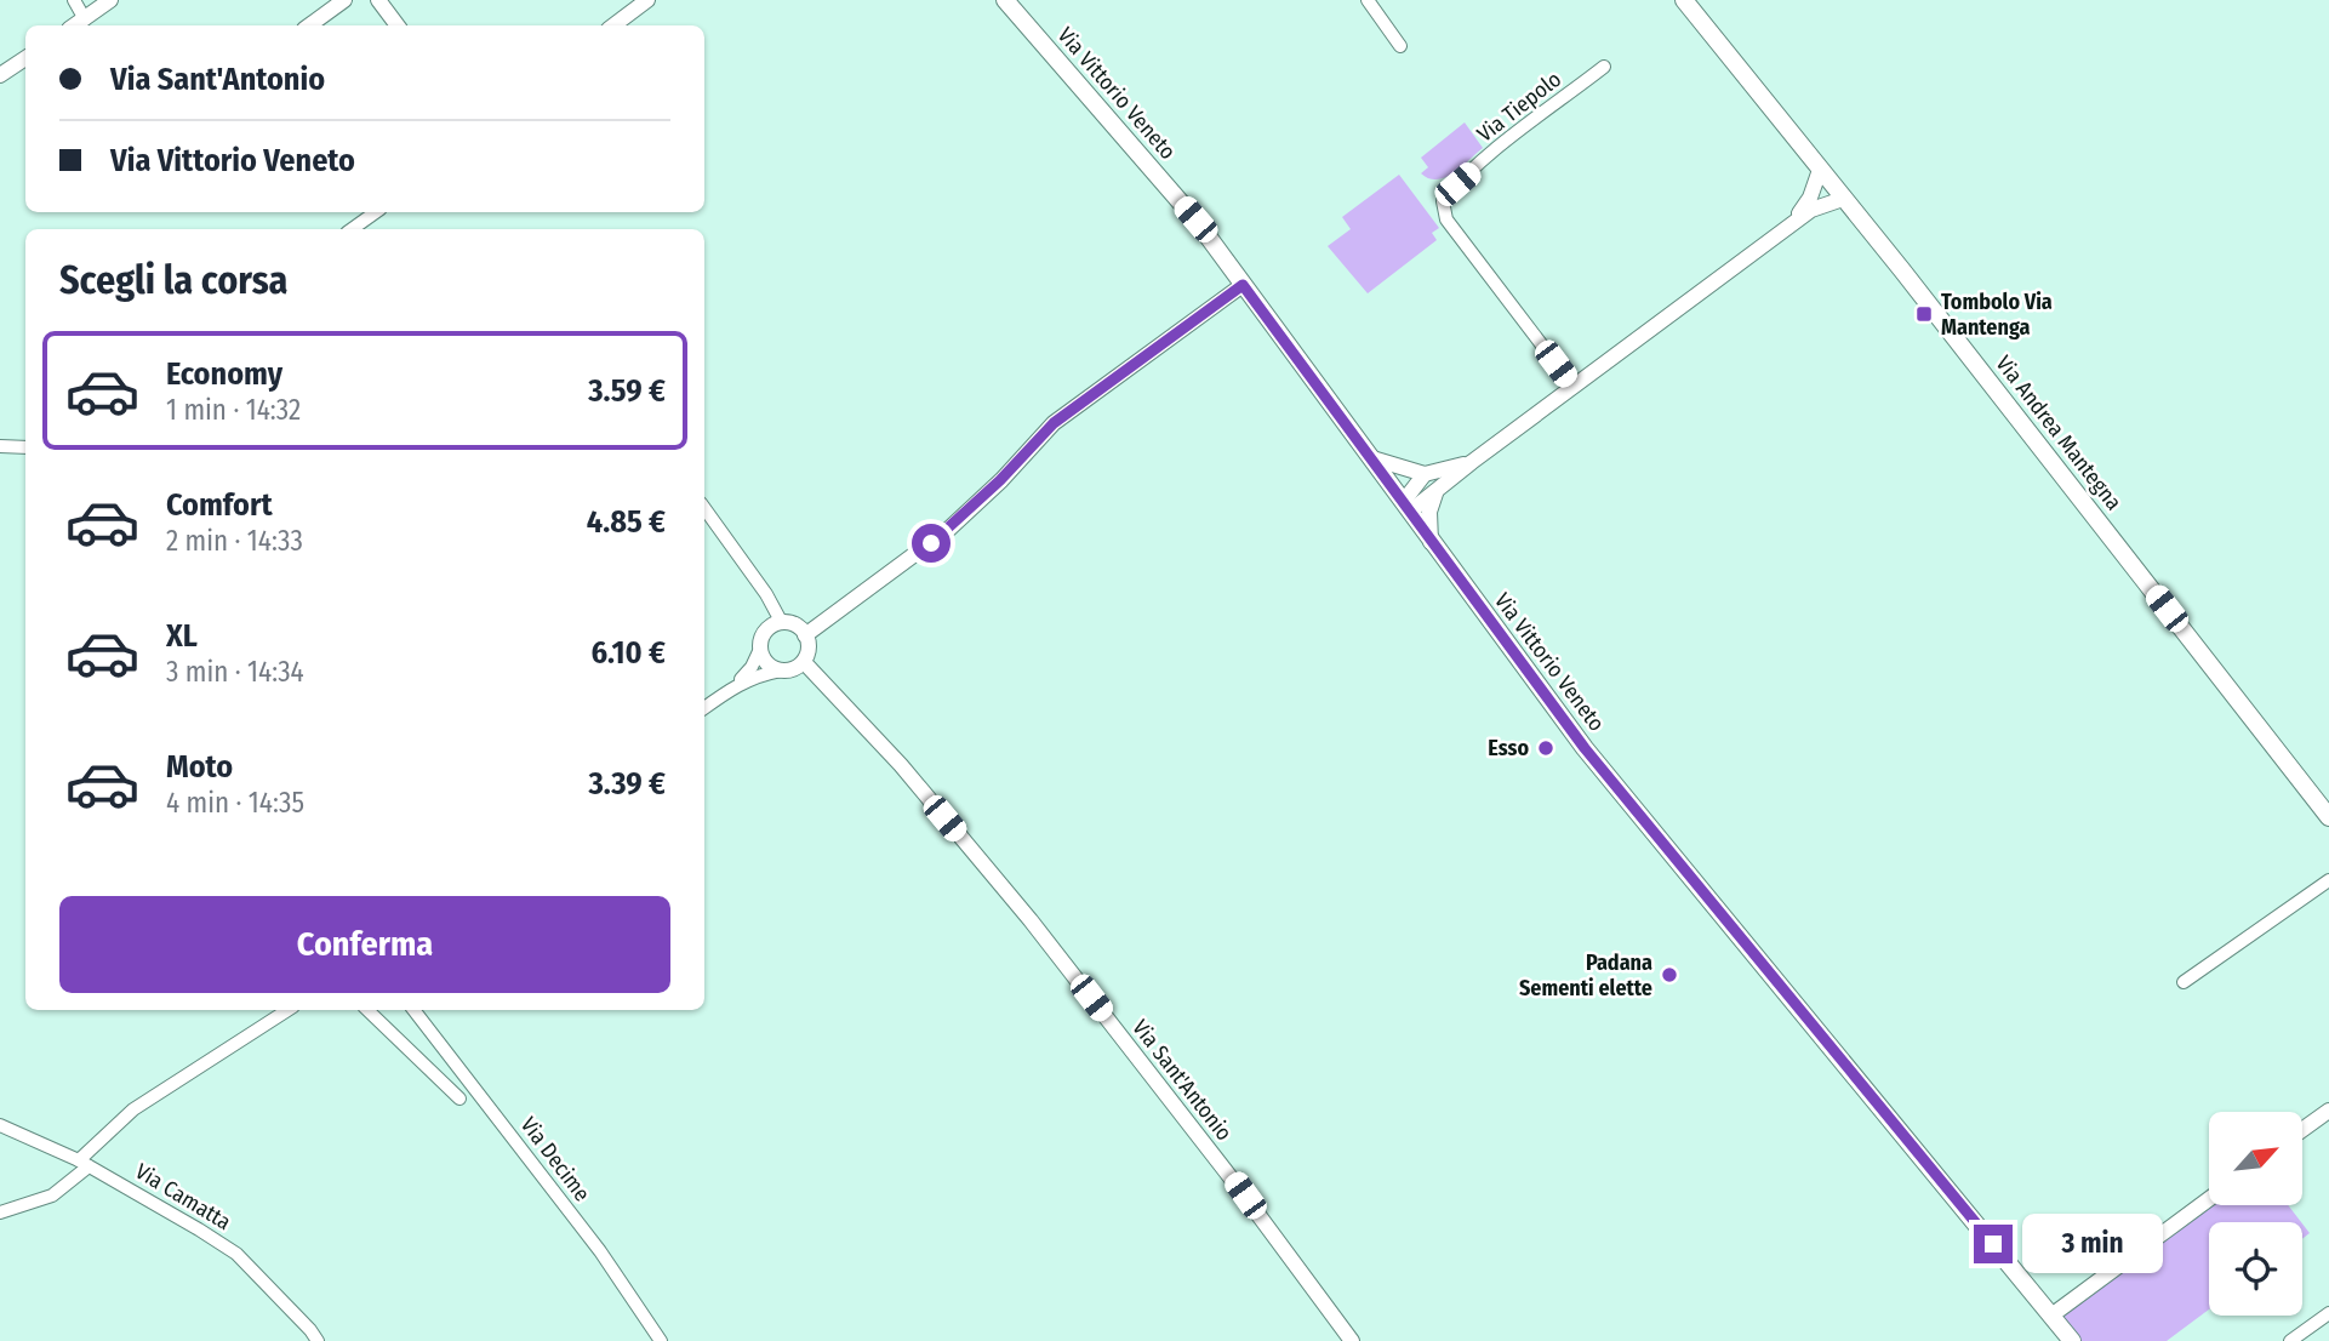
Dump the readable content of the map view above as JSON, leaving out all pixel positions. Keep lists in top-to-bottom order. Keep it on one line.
{"streets":{"main road":["Via Vittorio Veneto","Via Andrea Mantegna"],"street":["Via Tiepolo","Via Sant'Antonio","Via Decime","Via Camatta"]},"places":{"transit":["Tombolo Via Mantenga"],"other":["Esso","Padana Sementi elette"]},"north":"top right","page":{"banner":["Via Sant'Antonio","Via Vittorio Veneto"],"heading":"Scegli la corsa","list":[{"name":"Economy","note":"1 min · 14:32","value":"3.59 €"},{"name":"Comfort","note":"2 min · 14:33","value":"4.85 €"},{"name":"XL","note":"3 min · 14:34","value":"6.10 €"},{"name":"Moto","note":"4 min · 14:35","value":"3.39 €"}],"buttons":"Conferma","bubble":"3 min"}}
